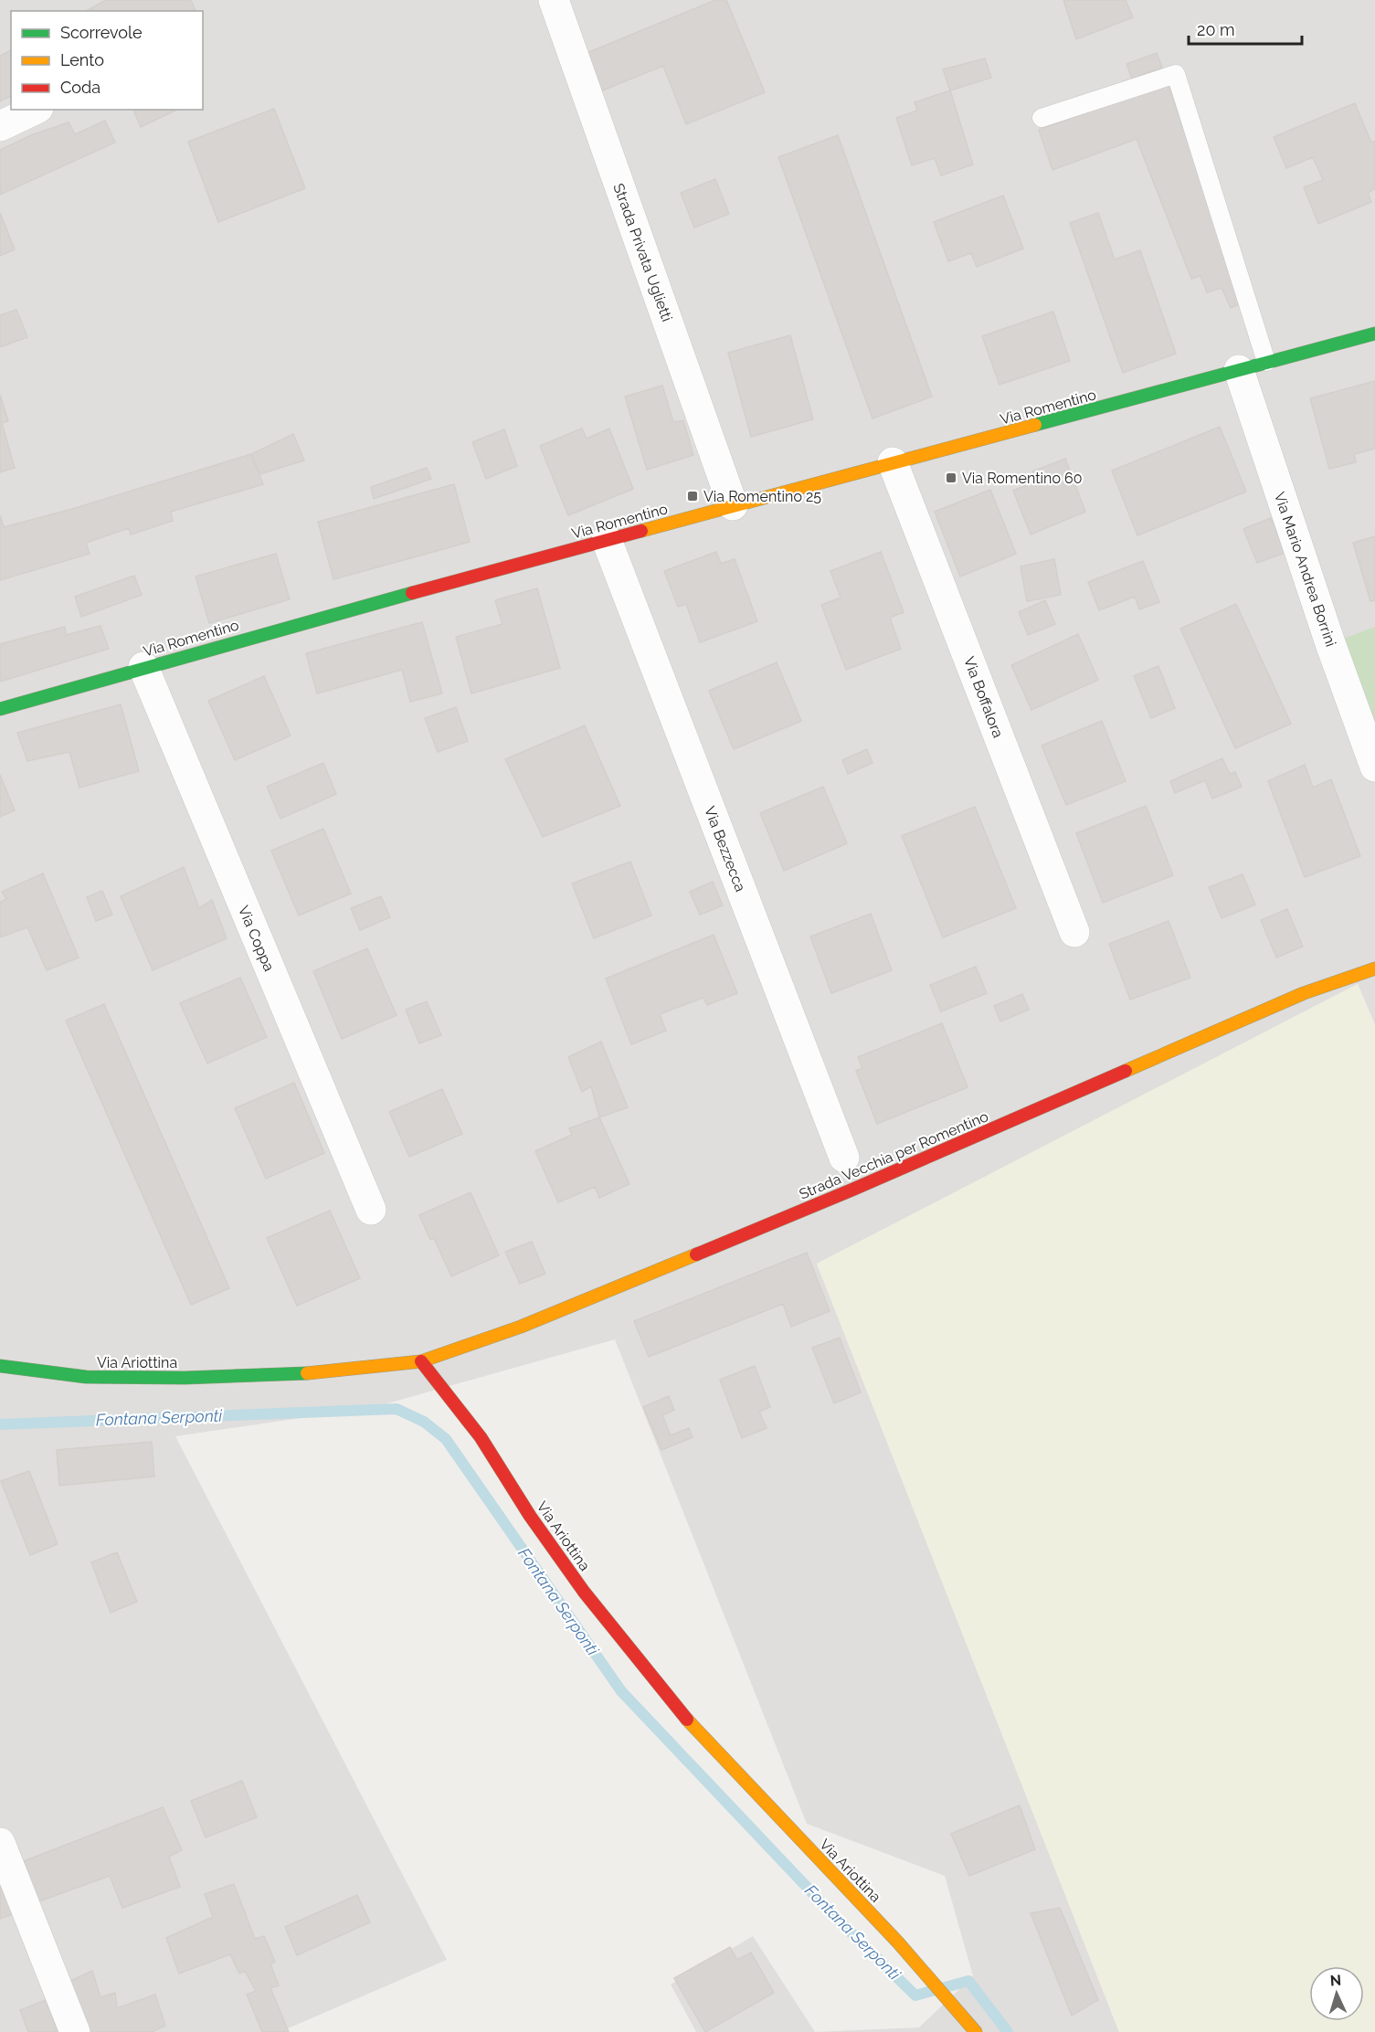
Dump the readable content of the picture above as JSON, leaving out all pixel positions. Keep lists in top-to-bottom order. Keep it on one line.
{"streets":{"street":["Strada Privata Uglietti","Via Romentino","Via Mario Andrea Borrini","Via Boffalora","Via Bezzecca","Via Coppa","Strada Vecchia per Romentino","Via Ariottina"]},"crossings":[["Strada Privata Uglietti","Via Romentino"],["Via Romentino","Via Mario Andrea Borrini"],["Via Romentino","Via Boffalora"],["Via Romentino","Via Bezzecca"],["Via Romentino","Via Coppa"],["Strada Vecchia per Romentino","Via Ariottina"]],"water":["Fontana Serponti"],"places":{"transit":["Via Romentino 60","Via Romentino 25"]},"legend":["Scorrevole","Lento","Coda"],"scale_bar":"20 m","north":"top"}
